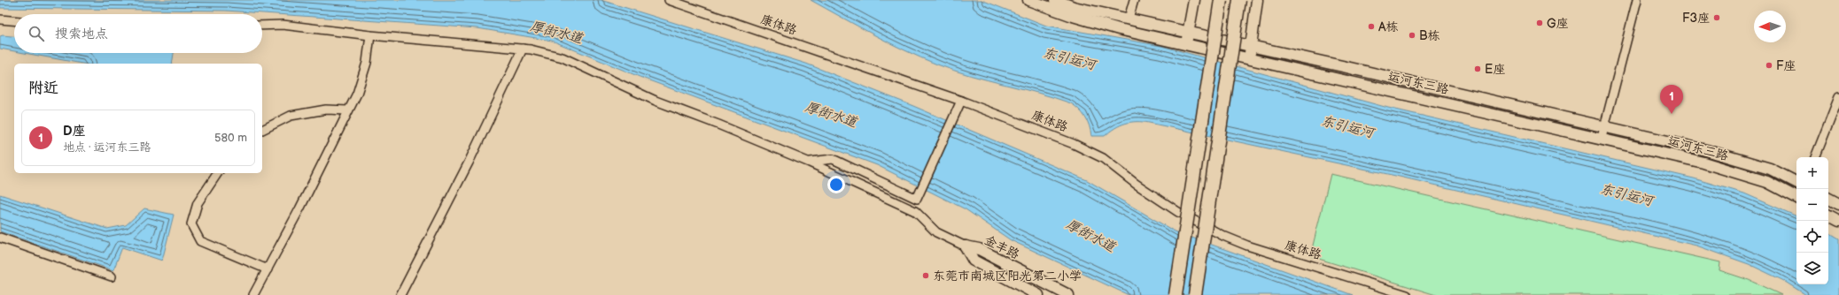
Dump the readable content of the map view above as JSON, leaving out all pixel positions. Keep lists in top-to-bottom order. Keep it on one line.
{"streets":{"street":["康体路","运河东三路","金丰路"]},"water":["厚街水道","东引运河"],"places":["F3座","G座","A栋","B栋","F座","E座","东莞市南城区阳光第二小学"],"north":"left","page":{"search":"搜索地点","heading":"附近","pins":"1","list":[{"mark":"1","name":"D座","note":"地点 · 运河东三路","value":"580 m"}],"map_buttons":["+","−"]}}
